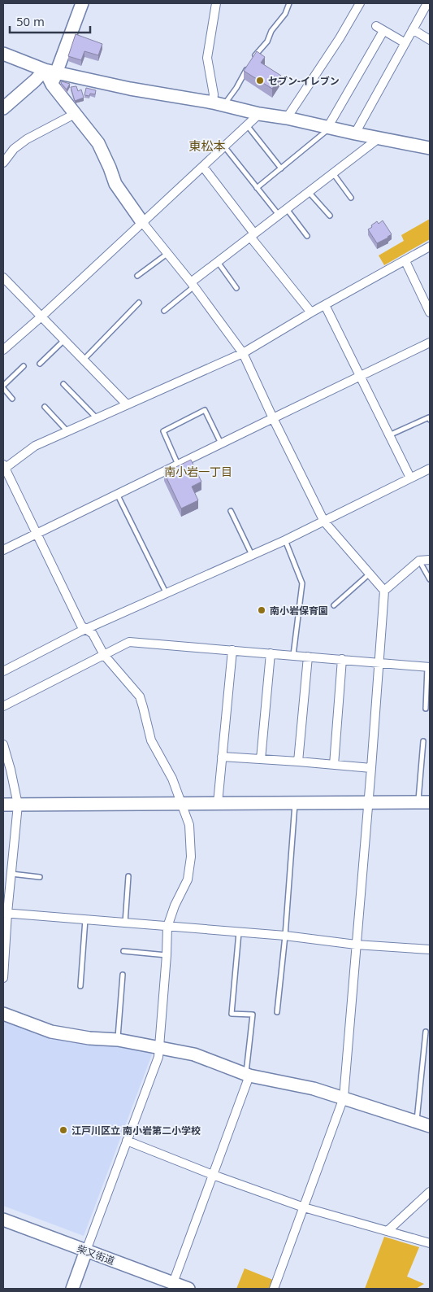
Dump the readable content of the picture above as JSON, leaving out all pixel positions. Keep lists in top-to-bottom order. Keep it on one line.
{"streets":{"street":["柴又街道"]},"districts":["東松本","南小岩一丁目"],"places":["セブン-イレブン","南小岩保育園","江戸川区立 南小岩第二小学校"],"scale_bar":"50 m"}
